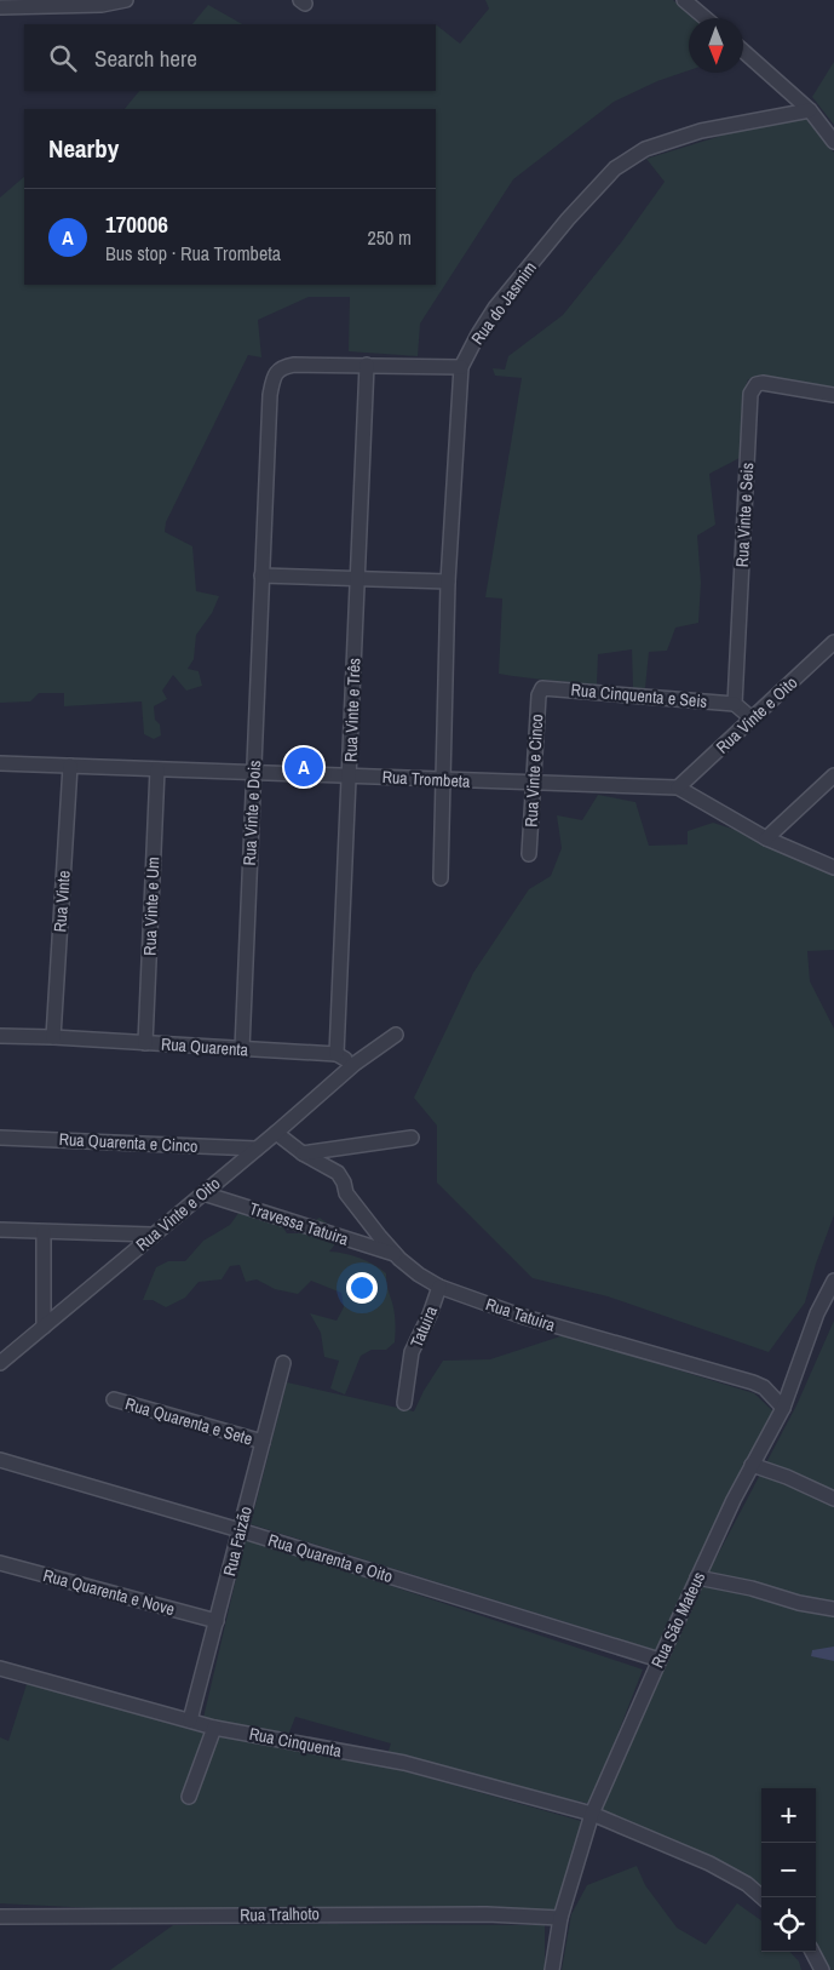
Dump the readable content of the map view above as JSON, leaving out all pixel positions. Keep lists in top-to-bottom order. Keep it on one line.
{"streets":{"street":["Rua do Jasmim","Rua Vinte e Seis","Rua Cinquenta e Seis","Rua Vinte e Três","Rua Vinte e Oito","Rua Vinte e Cinco","Rua Trombeta","Rua Vinte e Dois","Rua Vinte","Rua Vinte e Um","Rua Quarenta","Rua Quarenta e Cinco","Travessa Tatuira","Rua Tatuira","Tatuira","Rua Quarenta e Sete","Rua Faizão","Rua Quarenta e Oito","Rua Quarenta e Nove","Rua São Mateus","Rua Cinquenta","Rua Tralhoto"]},"crossings":[["Rua do Jasmim","Rua Trombeta"],["Rua do Jasmim","Rua Vinte e Dois"],["Rua Vinte e Seis","Rua Cinquenta e Seis"],["Rua Cinquenta e Seis","Rua Vinte e Cinco"],["Rua Vinte e Três","Rua Trombeta"],["Rua Vinte e Três","Rua Vinte e Dois"],["Rua Vinte e Três","Rua Quarenta"],["Rua Vinte e Oito","Rua Trombeta"],["Rua Vinte e Oito","Rua Quarenta"],["Rua Vinte e Oito","Rua Quarenta e Cinco"],["Rua Vinte e Oito","Travessa Tatuira"],["Rua Vinte e Oito","Rua Tatuira"],["Rua Vinte e Cinco","Rua Trombeta"],["Rua Trombeta","Rua Vinte e Dois"],["Rua Trombeta","Rua Vinte"],["Rua Trombeta","Rua Vinte e Um"],["Rua Vinte e Dois","Rua Quarenta"],["Rua Vinte","Rua Quarenta"],["Rua Vinte e Um","Rua Quarenta"],["Travessa Tatuira","Rua Tatuira"],["Rua Tatuira","Tatuira"],["Rua Tatuira","Rua São Mateus"],["Rua Quarenta e Sete","Rua Faizão"],["Rua Faizão","Rua Quarenta e Oito"],["Rua Faizão","Rua Quarenta e Nove"],["Rua Faizão","Rua Cinquenta"],["Rua Quarenta e Oito","Rua São Mateus"],["Rua São Mateus","Rua Cinquenta"],["Rua São Mateus","Rua Tralhoto"]],"north":"bottom","page":{"search":"Search here","heading":"Nearby","list":[{"mark":"A","name":"170006","note":"Bus stop · Rua Trombeta","value":"250 m"}],"pins":"A","map_buttons":["+","−"]}}
